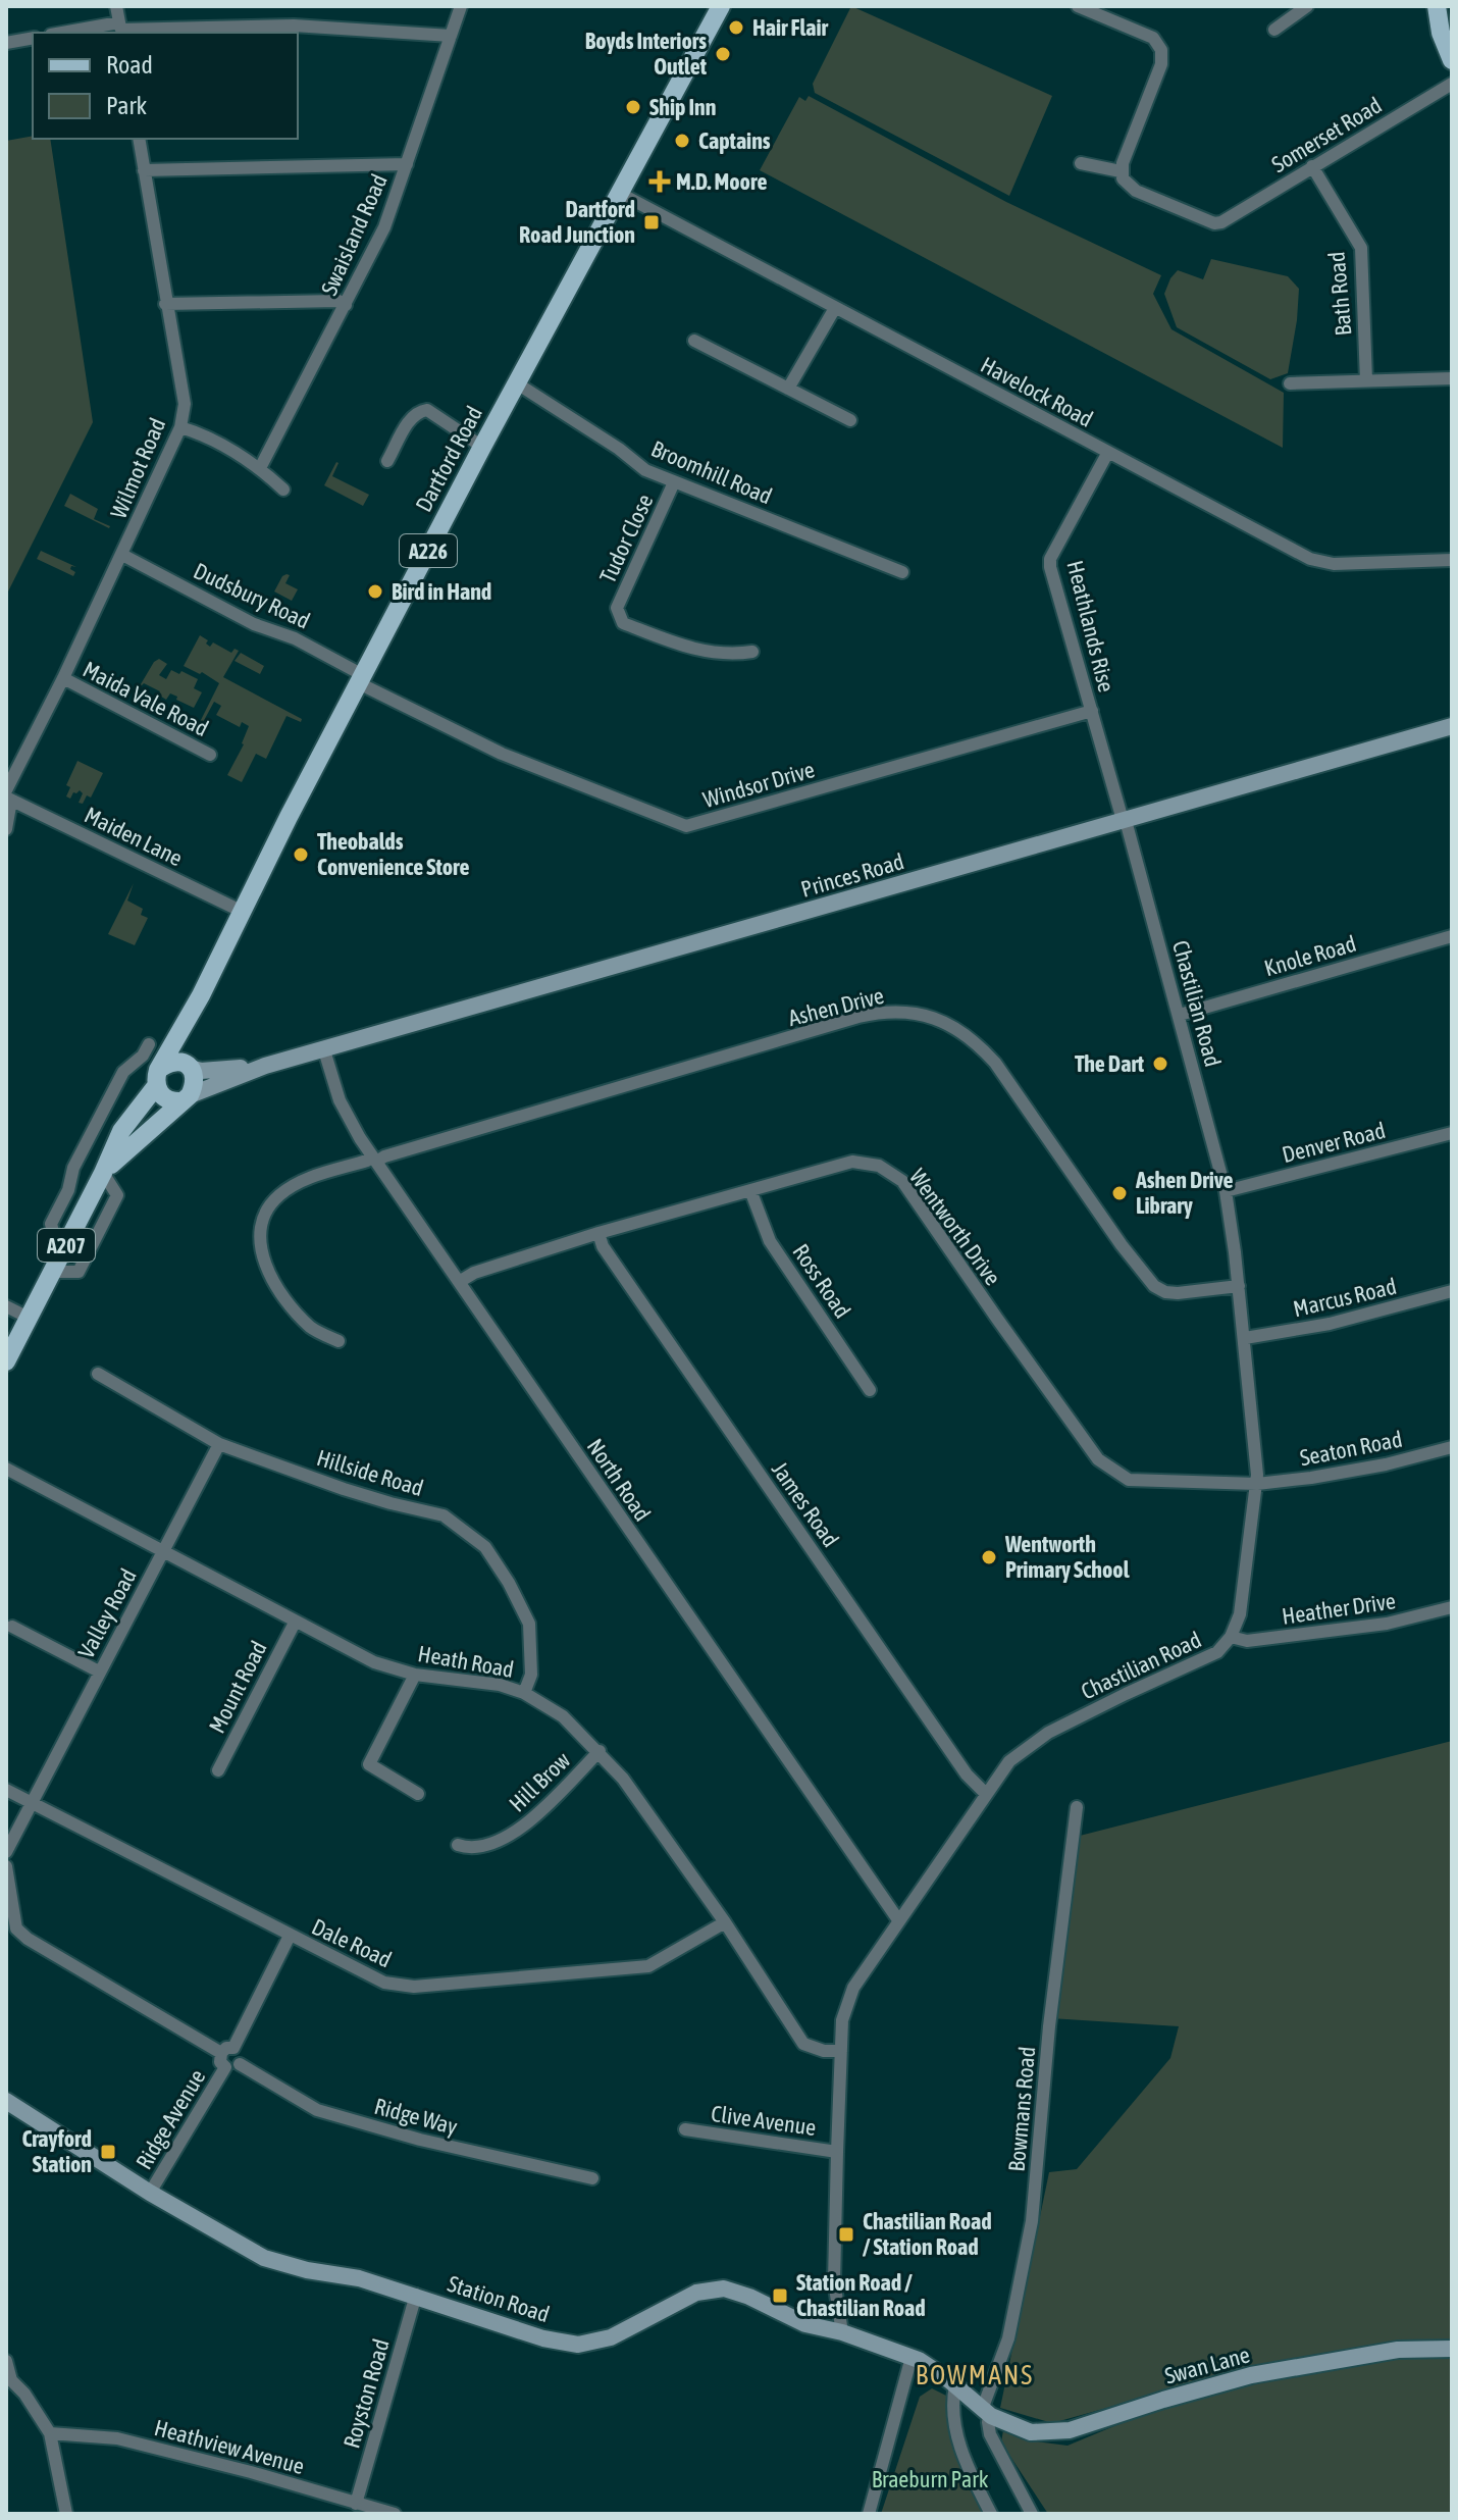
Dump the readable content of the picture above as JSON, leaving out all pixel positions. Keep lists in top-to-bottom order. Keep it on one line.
{"streets":{"main road":["Dartford Road","A226","A207"],"street":["Somerset Road","Swaisland Road","Bath Road","Havelock Road","Wilmot Road","Broomhill Road","Tudor Close","Dudsbury Road","Heathlands Rise","Maida Vale Road","Windsor Drive","Maiden Lane","Princes Road","Knole Road","Chastilian Road","Ashen Drive","Denver Road","Wentworth Drive","Ross Road","Marcus Road","Seaton Road","Hillside Road","North Road","James Road","Heather Drive","Valley Road","Heath Road","Mount Road","Hill Brow","Dale Road","Bowmans Road","Ridge Way","Ridge Avenue","Clive Avenue","Station Road","Swan Lane","Royston Road","Heathview Avenue"]},"crossings":[["Somerset Road","Bath Road"],["Havelock Road","Dartford Road"],["Havelock Road","Heathlands Rise"],["Dartford Road","Broomhill Road"],["Dartford Road","Dudsbury Road"],["Dartford Road","Windsor Drive"],["Dartford Road","Maiden Lane"],["Dartford Road","Princes Road"],["Dartford Road","A207"],["Wilmot Road","Dudsbury Road"],["Wilmot Road","Maida Vale Road"],["Wilmot Road","Maiden Lane"],["Broomhill Road","Tudor Close"],["Dudsbury Road","Windsor Drive"],["Heathlands Rise","Windsor Drive"],["Heathlands Rise","Princes Road"],["Heathlands Rise","Chastilian Road"],["Princes Road","Chastilian Road"],["Princes Road","A207"],["Princes Road","North Road"],["Knole Road","Chastilian Road"],["Chastilian Road","Ashen Drive"],["Chastilian Road","Denver Road"],["Chastilian Road","Wentworth Drive"],["Chastilian Road","Marcus Road"],["Chastilian Road","Seaton Road"],["Chastilian Road","North Road"],["Chastilian Road","James Road"],["Chastilian Road","Heather Drive"],["Chastilian Road","Heath Road"],["Chastilian Road","Clive Avenue"],["Chastilian Road","Station Road"],["Ashen Drive","North Road"],["Wentworth Drive","Ross Road"],["Wentworth Drive","Seaton Road"],["Wentworth Drive","North Road"],["Wentworth Drive","James Road"],["Hillside Road","Valley Road"],["Hillside Road","Heath Road"],["Valley Road","Heath Road"],["Valley Road","Dale Road"],["Heath Road","Mount Road"],["Heath Road","Hill Brow"],["Heath Road","Dale Road"],["Bowmans Road","Station Road"],["Bowmans Road","Swan Lane"],["Ridge Way","Ridge Avenue"],["Ridge Avenue","Station Road"],["Station Road","Swan Lane"],["Station Road","Royston Road"],["Royston Road","Heathview Avenue"]],"districts":["BOWMANS"],"parks":["Braeburn Park"],"places":{"other":["Hair Flair","Boyds Interiors Outlet","Ship Inn","Captains","Bird in Hand","Theobalds Convenience Store","The Dart","Ashen Drive Library","Wentworth Primary School"],"health":["M.D. Moore"],"transit":["Dartford Road Junction","Crayford Station","Chastilian Road / Station Road","Station Road / Chastilian Road"]},"legend":["Road","Park"]}
